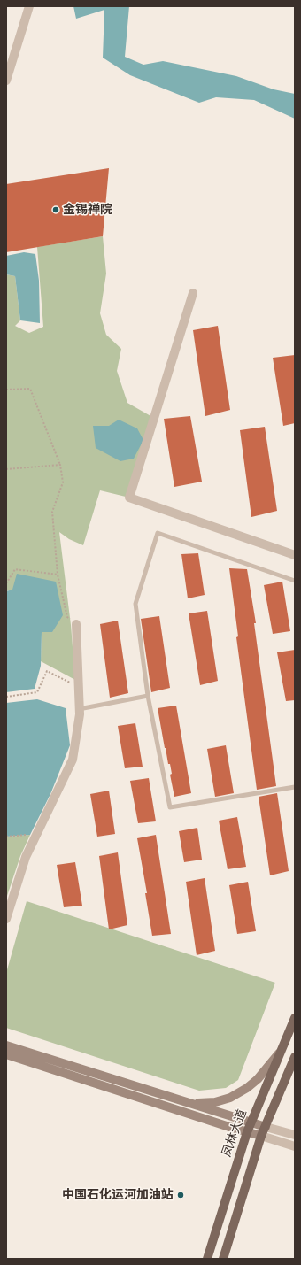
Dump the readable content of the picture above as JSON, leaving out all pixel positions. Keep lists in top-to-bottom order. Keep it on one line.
{"streets":{"main road":["凤林大道"]},"places":["金锡禅院","中国石化运河加油站"]}
